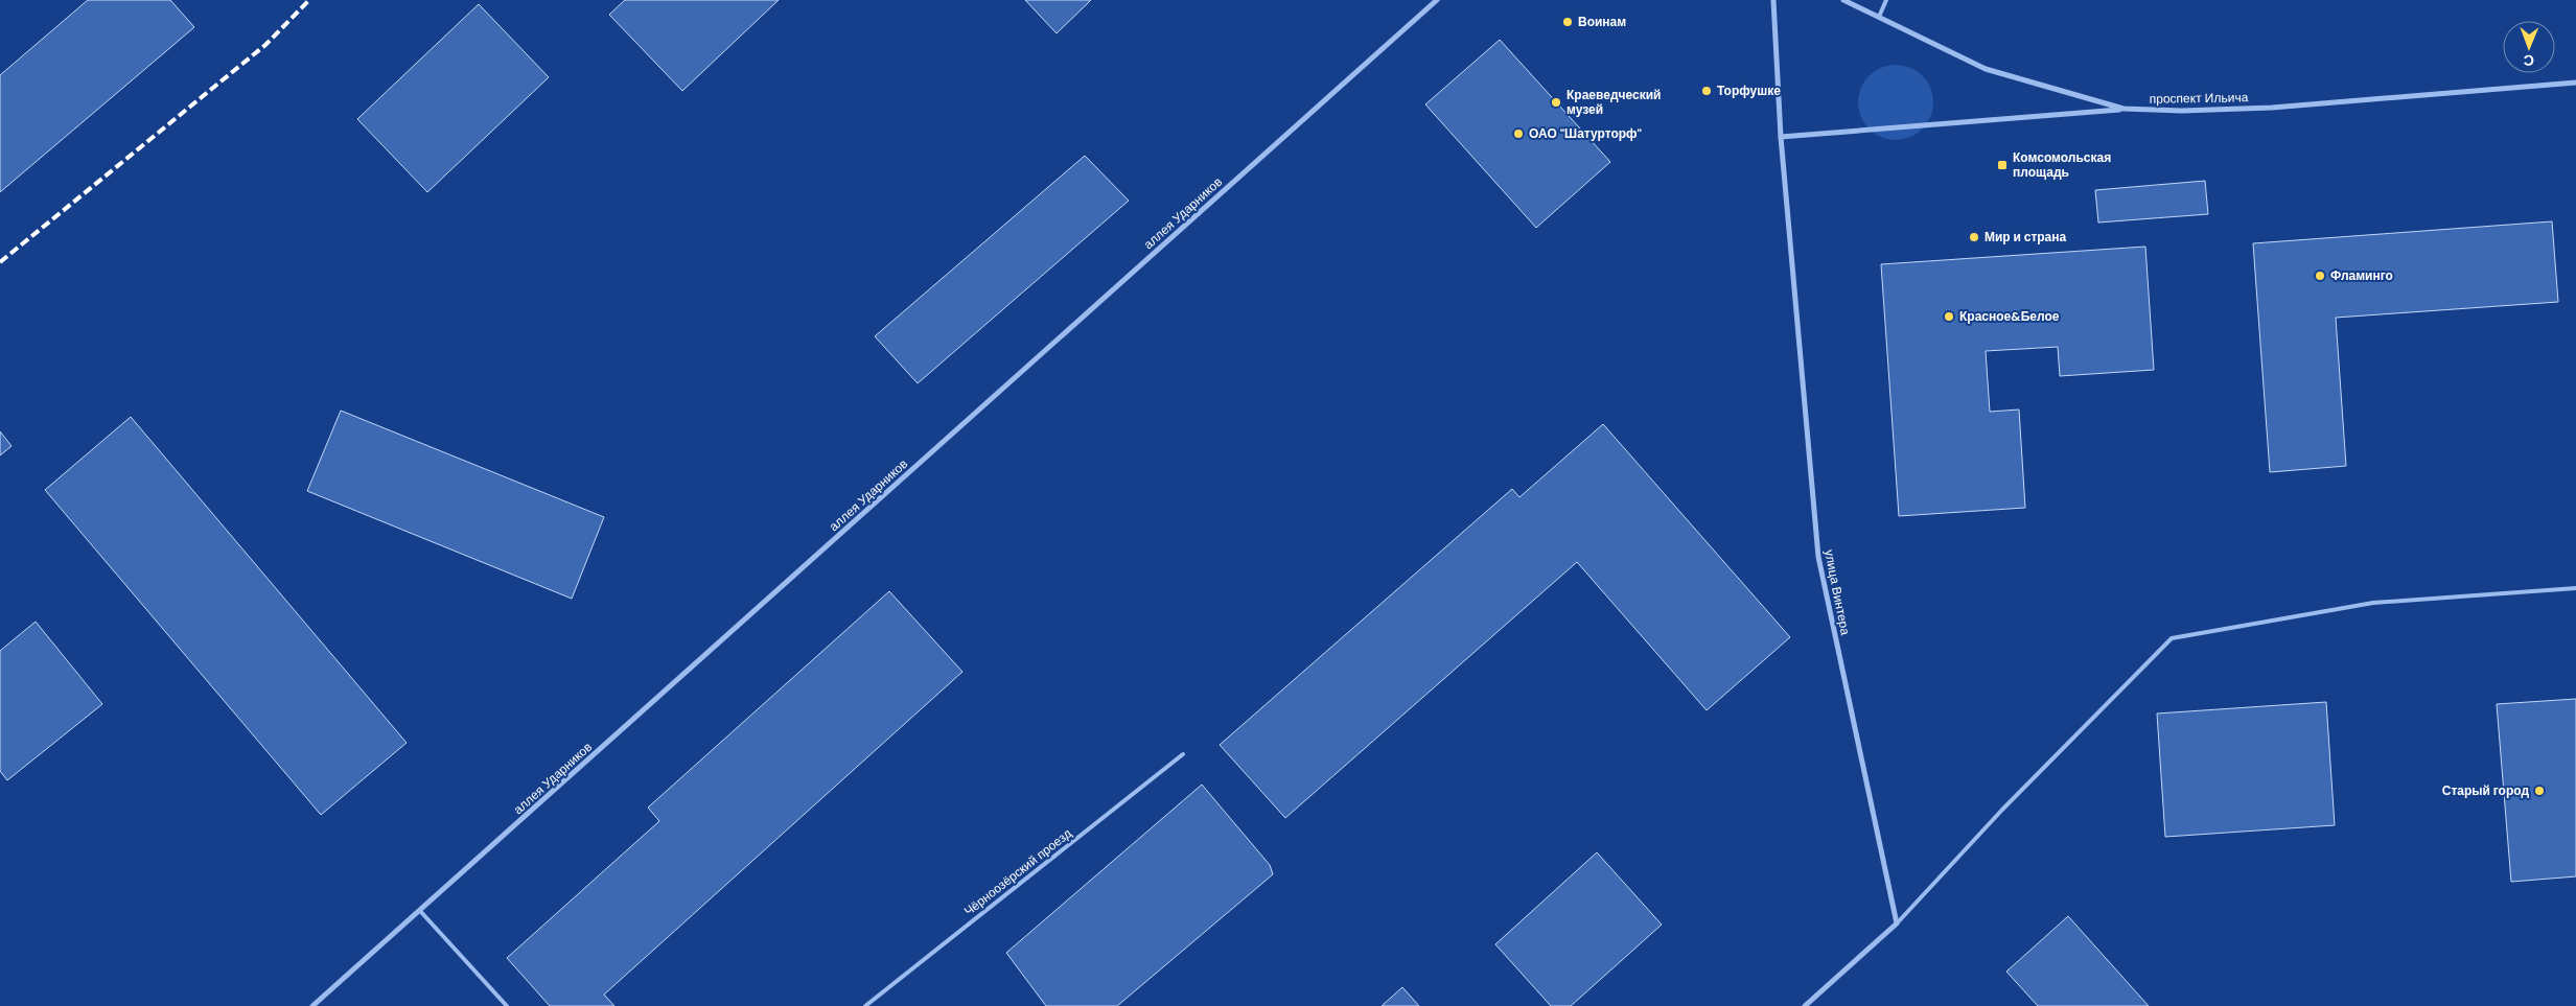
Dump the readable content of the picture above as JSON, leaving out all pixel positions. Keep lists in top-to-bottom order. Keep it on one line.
{"streets":{"street":["проспект Ильича","аллея Ударников","улица Винтера"],"lane":["Чёрноозёрский проезд"]},"places":{"other":["Воинам","Торфушке","Краеведческий музей","ОАО \"Шатурторф\"","Мир и страна","Фламинго","Красное&Белое","Старый город"],"transit":["Комсомольская площадь"]},"north":"bottom"}
